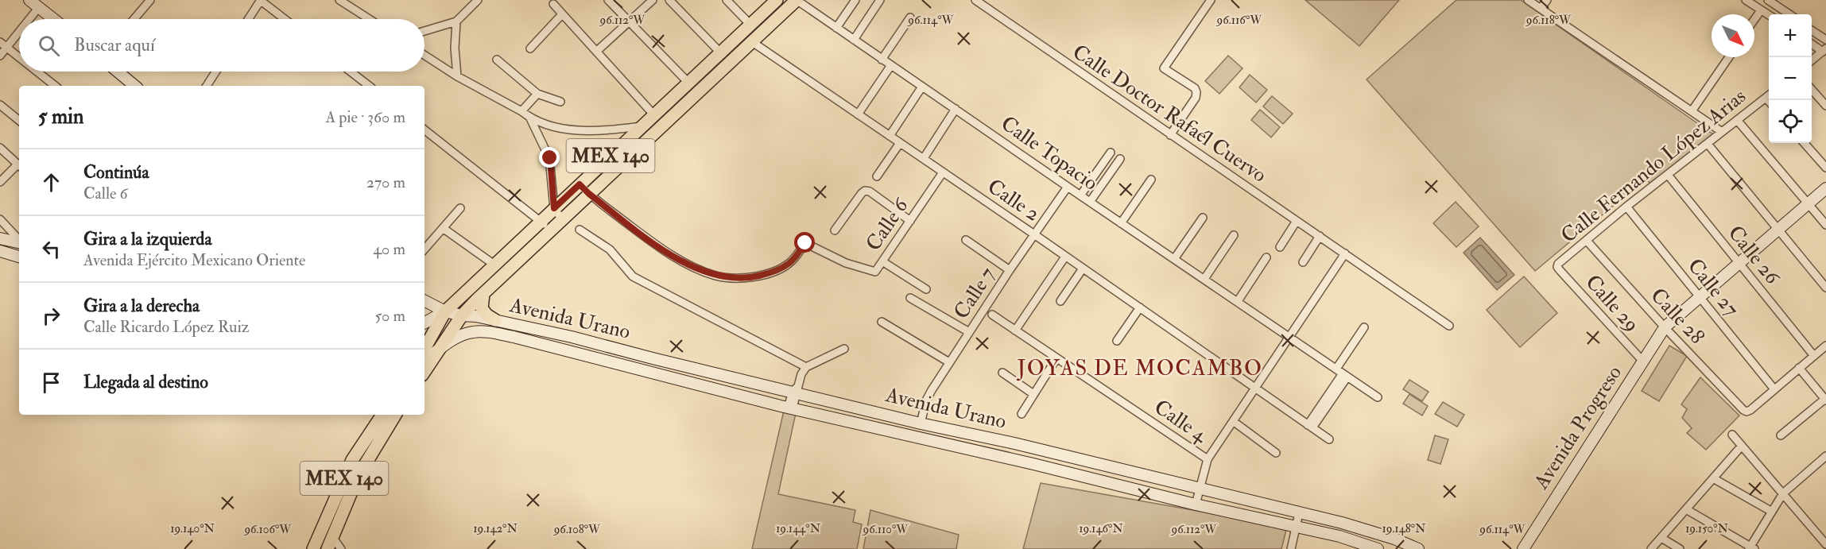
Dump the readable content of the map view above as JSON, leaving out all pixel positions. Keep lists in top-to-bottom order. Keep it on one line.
{"streets":{"main road":["MEX 140","Avenida Urano","Avenida Progreso"],"street":["Calle Doctor Rafaél Cuervo","Calle Topacio","Calle Fernando López Arias","Calle 2","Calle 6","Calle 26","Calle 27","Calle 7","Calle 29","Calle 28","Calle 4"]},"crossings":[["Calle Topacio","MEX 140"],["Calle Topacio","Calle 7"],["MEX 140","Calle 2"],["MEX 140","Calle 6"],["MEX 140","Avenida Urano"],["Calle Fernando López Arias","Calle 26"],["Calle Fernando López Arias","Calle 27"],["Calle Fernando López Arias","Calle 29"],["Calle Fernando López Arias","Calle 28"],["Calle 2","Calle 6"],["Calle 2","Calle 7"],["Calle 26","Avenida Progreso"],["Calle 27","Calle 28"],["Calle 27","Avenida Progreso"],["Calle 7","Avenida Urano"],["Calle 29","Avenida Progreso"],["Calle 28","Avenida Progreso"]],"districts":["JOYAS DE MOCAMBO"],"north":"bottom right","page":{"map_buttons":["+","−"],"search":"Buscar aquí","heading":["5 min","A pie · 360 m"],"list":[["Continúa","Calle 6","270 m"],["Gira a la izquierda","Avenida Ejército Mexicano Oriente","40 m"],["Gira a la derecha","Calle Ricardo López Ruiz","50 m"],"Llegada al destino"]},"coordinates":["96.112°W","96.114°W","96.116°W","96.118°W","19.140°N","19.142°N","19.144°N","19.146°N","19.148°N","19.150°N","96.106°W","96.108°W","96.110°W"]}
